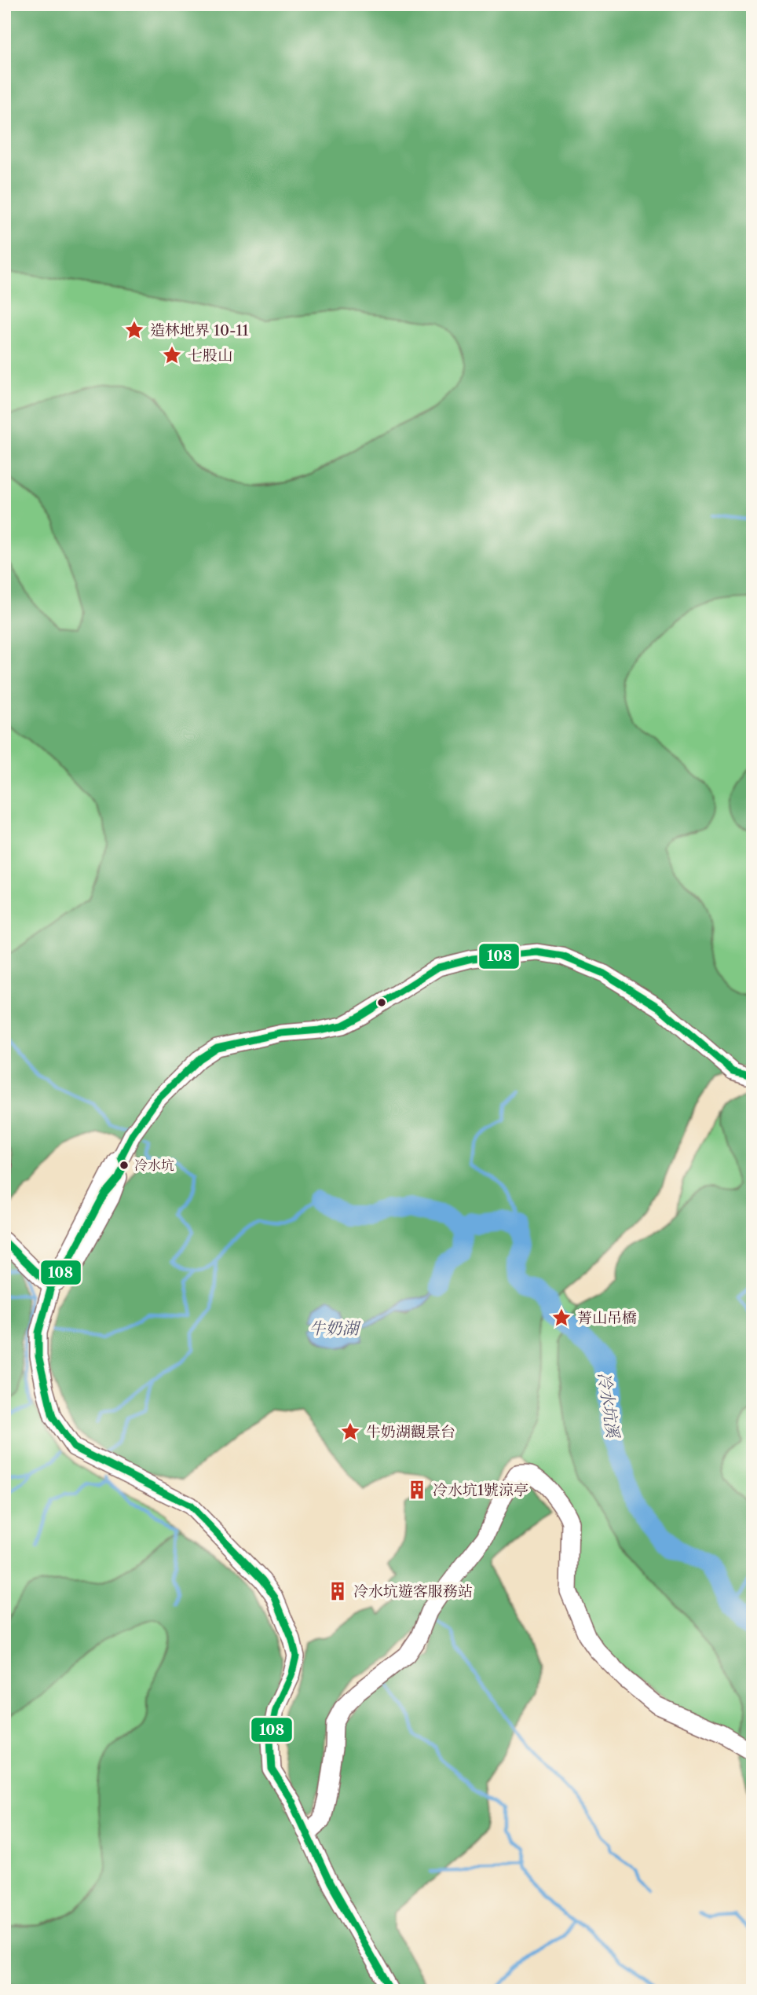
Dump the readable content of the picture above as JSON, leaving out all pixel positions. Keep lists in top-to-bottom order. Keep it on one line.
{"water":["牛奶湖","冷水坑溪"],"places":{"place":["造林地界 10-11","七股山","菁山吊橋","牛奶湖觀景台"],"other":["冷水坑"],"building":["冷水坑1號涼亭","冷水坑遊客服務站"]},"lines":["transit line 108"]}
